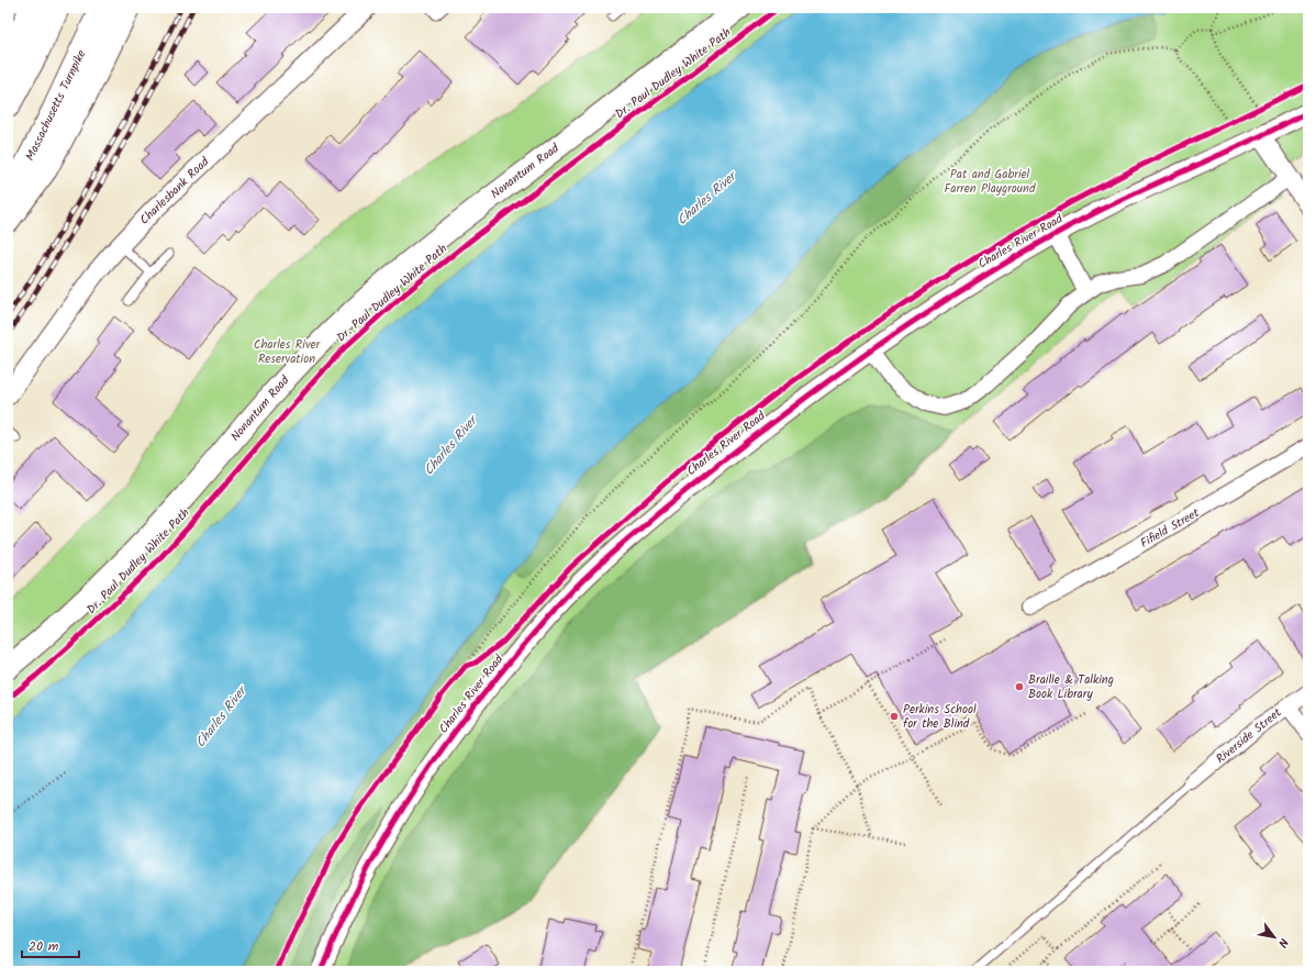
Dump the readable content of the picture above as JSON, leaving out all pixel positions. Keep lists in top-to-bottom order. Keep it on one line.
{"streets":{"highway":["Massachusetts Turnpike"],"main road":["Nonantum Road"],"street":["Charlesbank Road","Charles River Road","Fifield Street","Riverside Street"],"cycle path":["Dr. Paul Dudley White Path"]},"water":["Charles River"],"parks":["Pat and Gabriel Farren Playground","Charles River Reservation"],"places":["Braille & Talking Book Library","Perkins School for the Blind"],"scale_bar":"20 m","north":"bottom right"}
